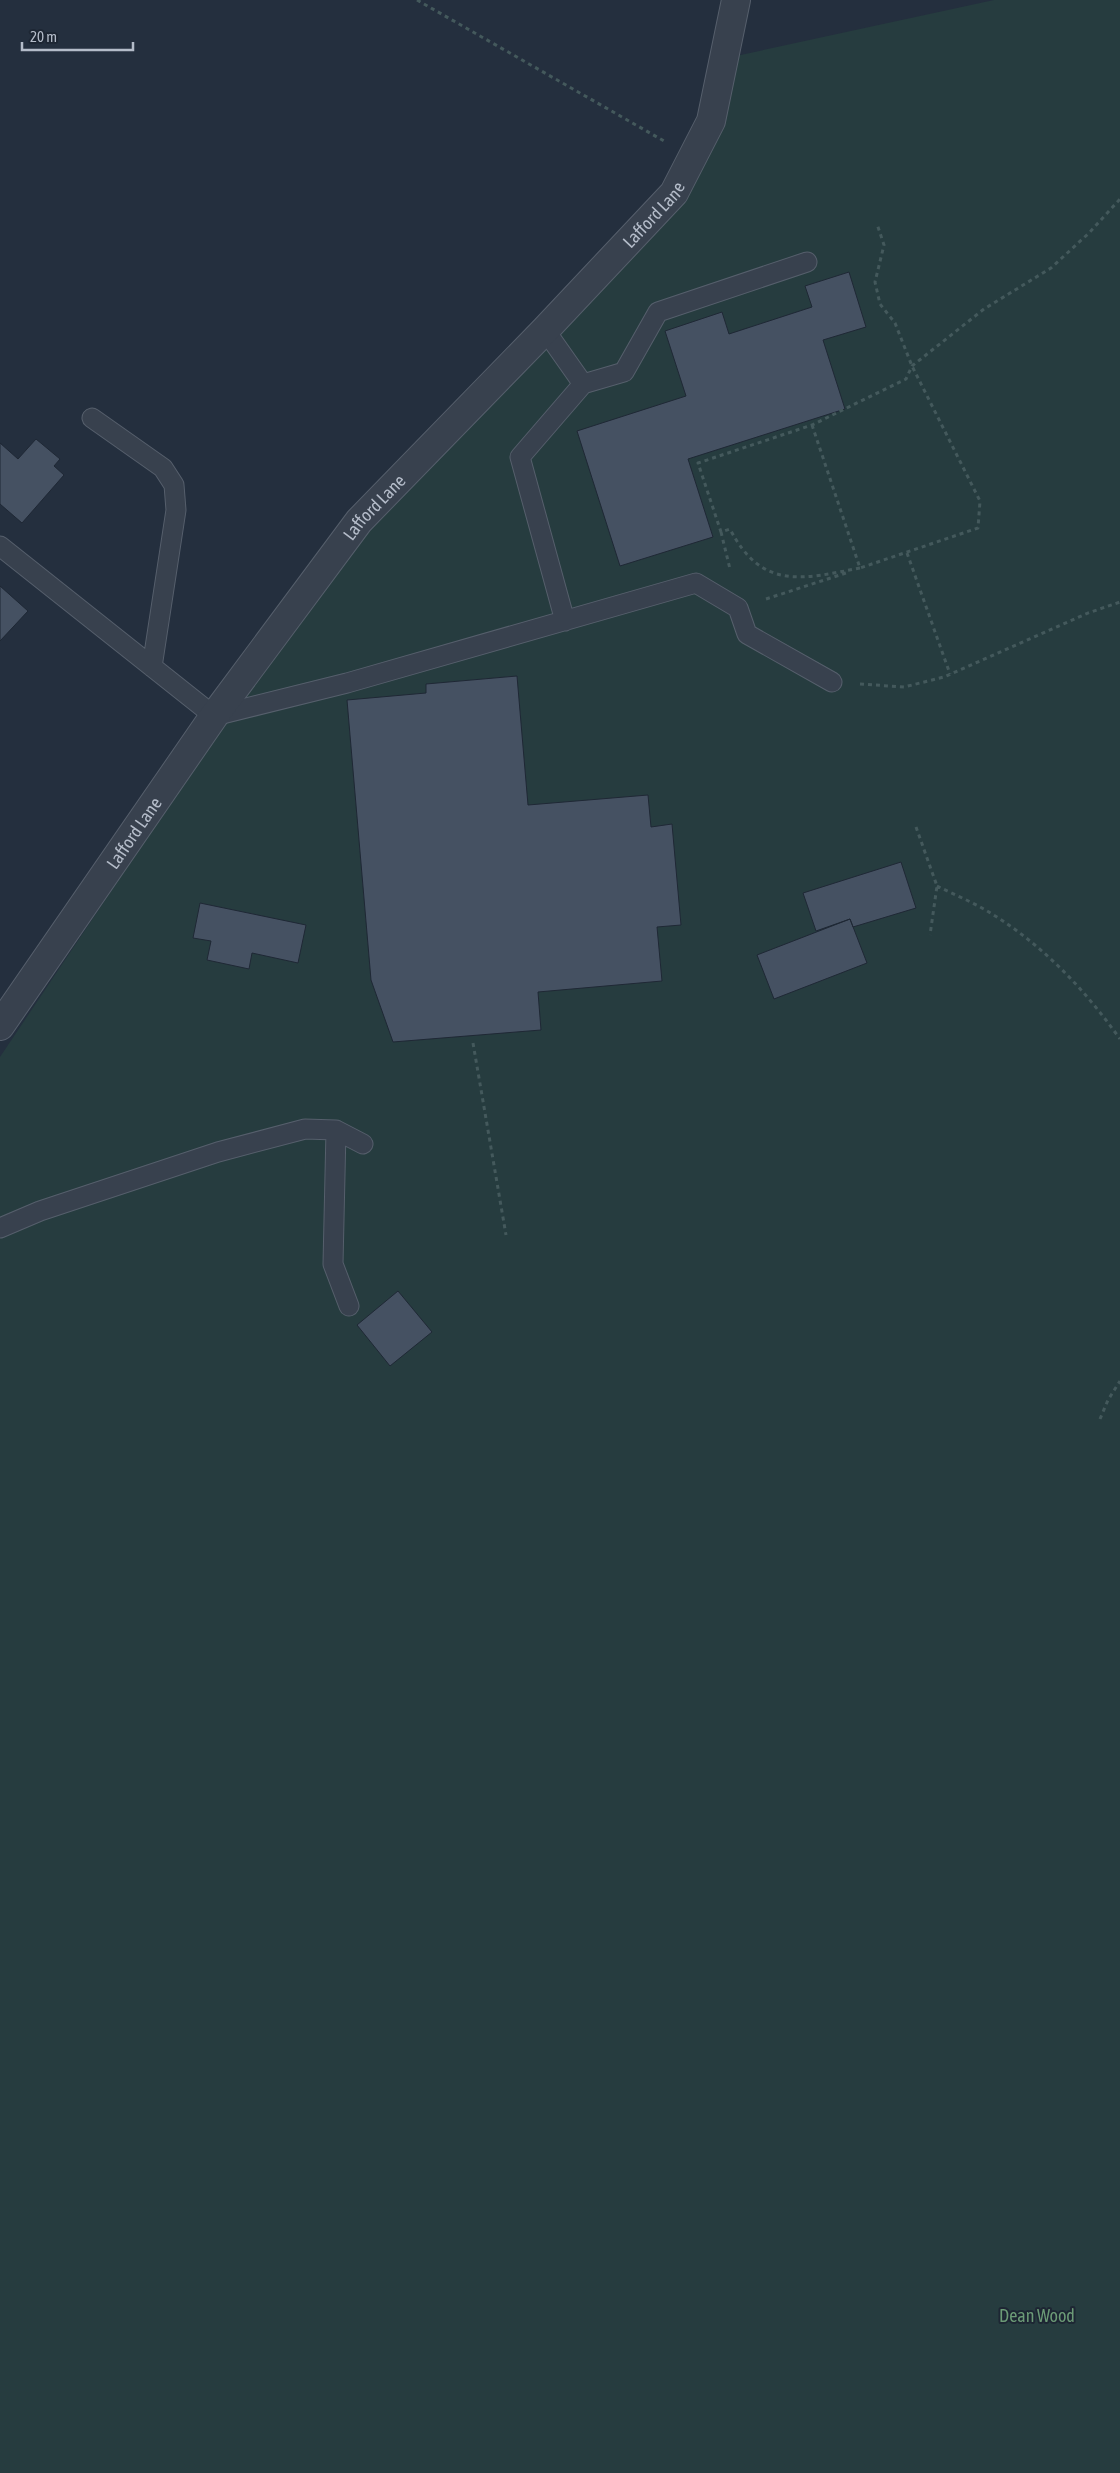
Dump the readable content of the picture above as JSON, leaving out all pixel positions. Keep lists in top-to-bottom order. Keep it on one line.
{"streets":{"street":["Lafford Lane"]},"parks":["Dean Wood"],"scale_bar":"20 m"}
